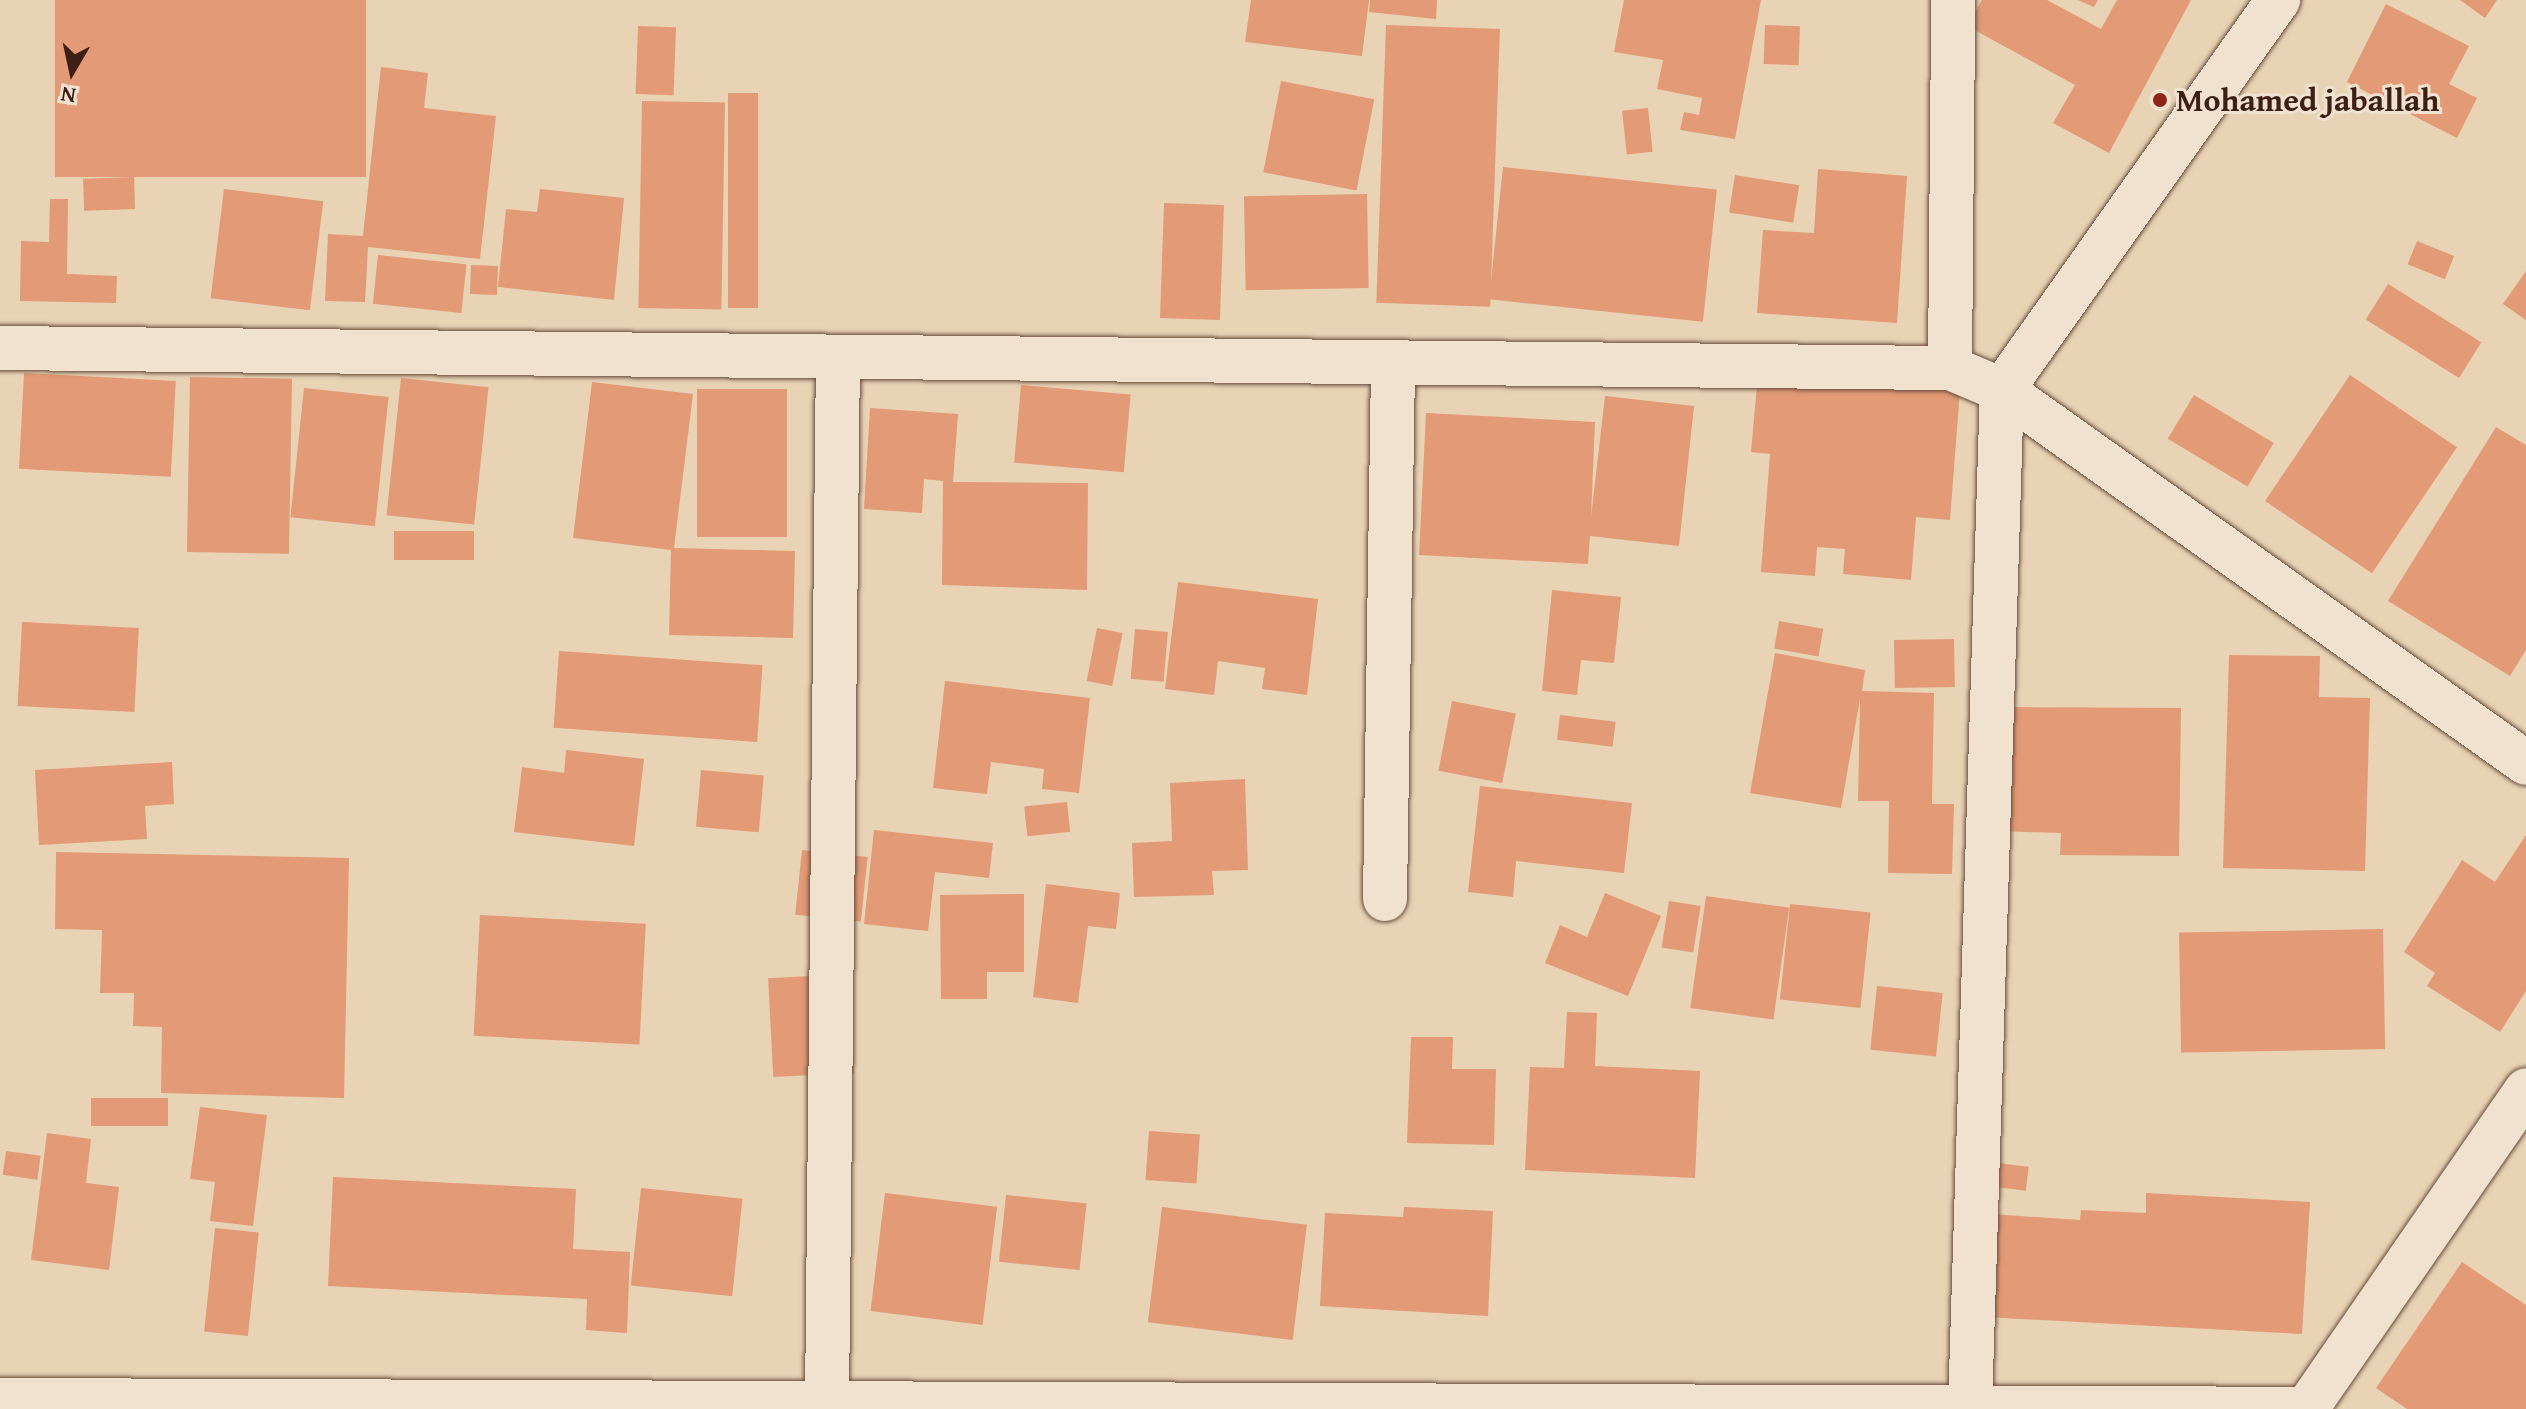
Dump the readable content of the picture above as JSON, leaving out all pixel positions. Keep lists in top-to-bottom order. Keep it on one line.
{"places":["Mohamed jaballah"],"north":"bottom"}
